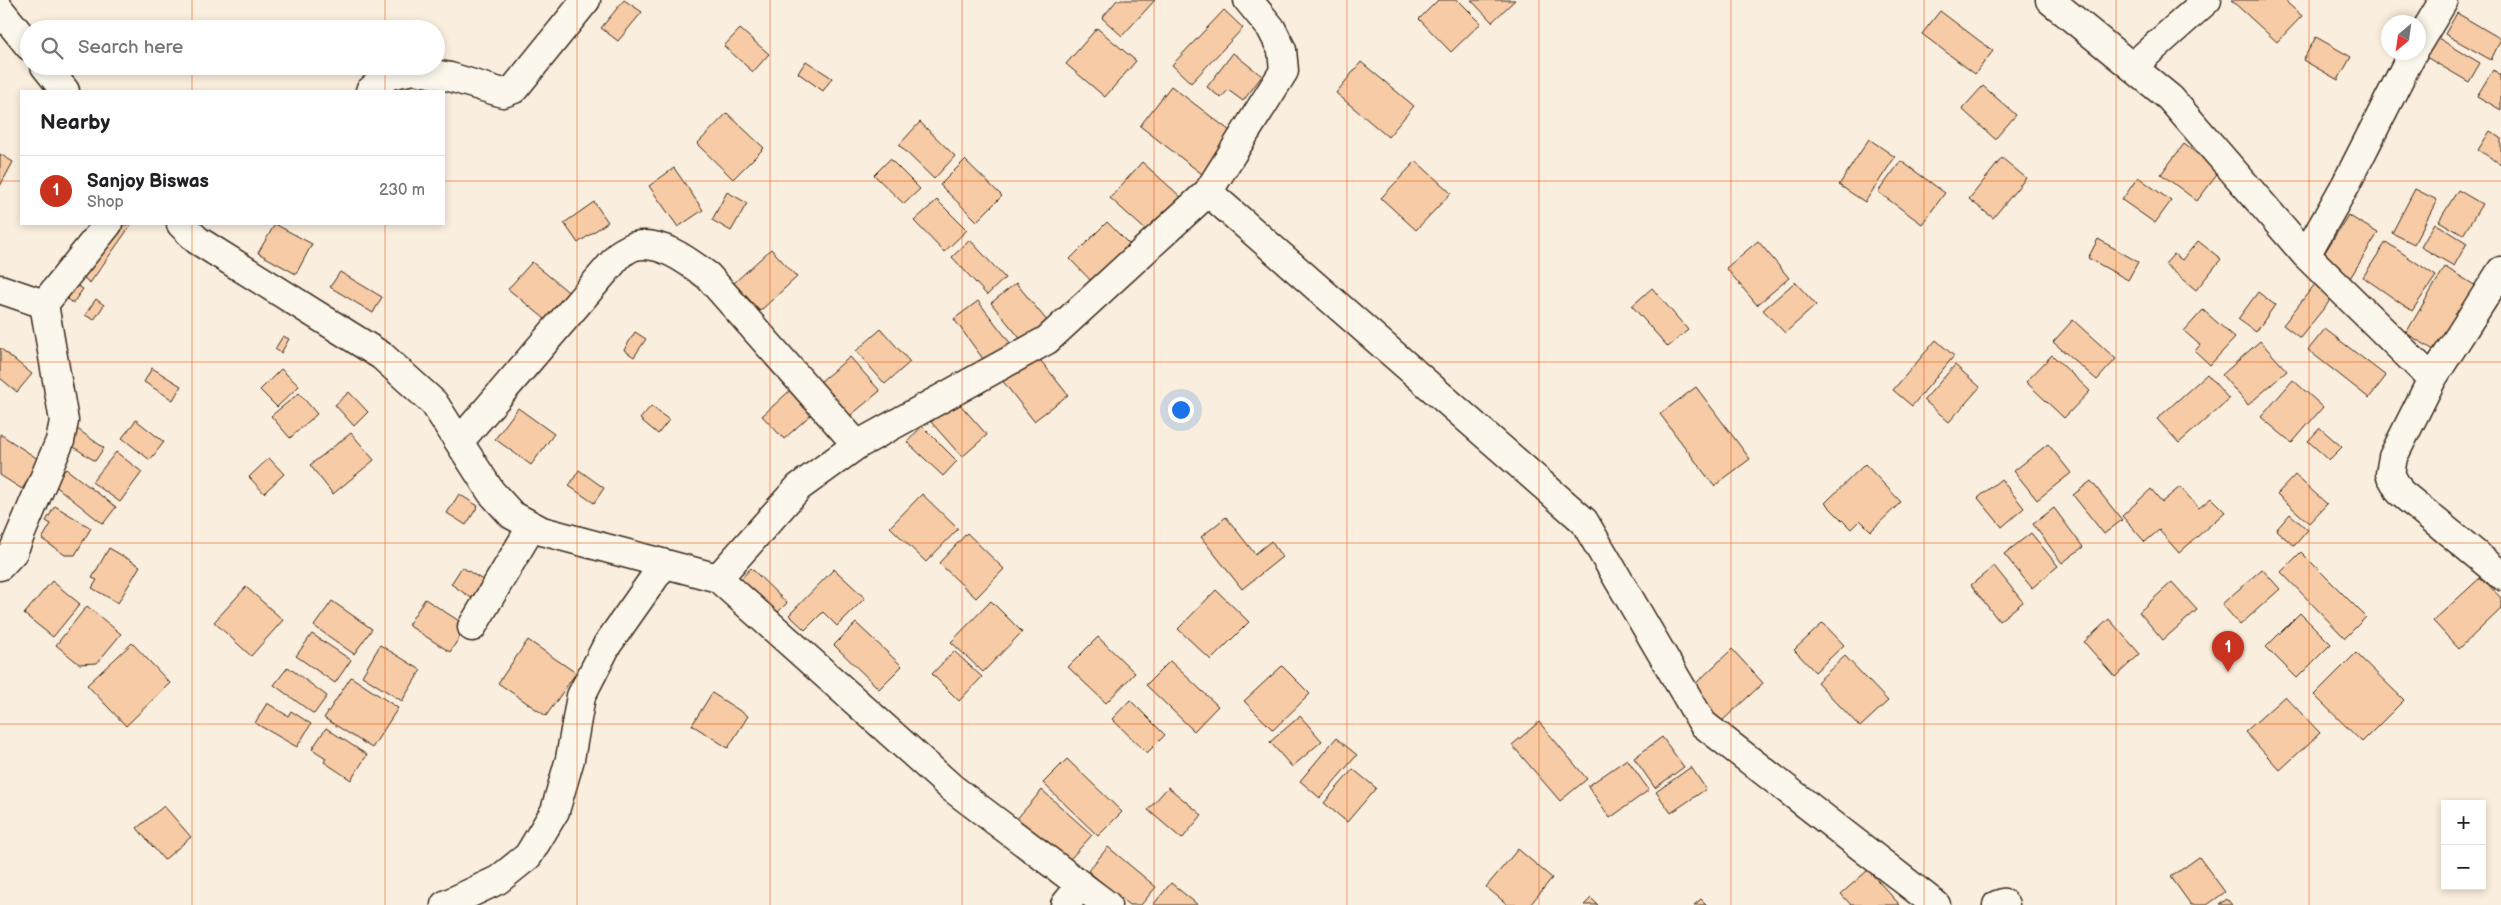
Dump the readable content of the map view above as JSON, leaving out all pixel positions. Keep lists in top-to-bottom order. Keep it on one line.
{"north":"bottom left","page":{"search":"Search here","heading":"Nearby","list":[{"mark":"1","name":"Sanjoy Biswas","note":"Shop","value":"230 m"}],"pins":"1","map_buttons":["+","−"]}}
